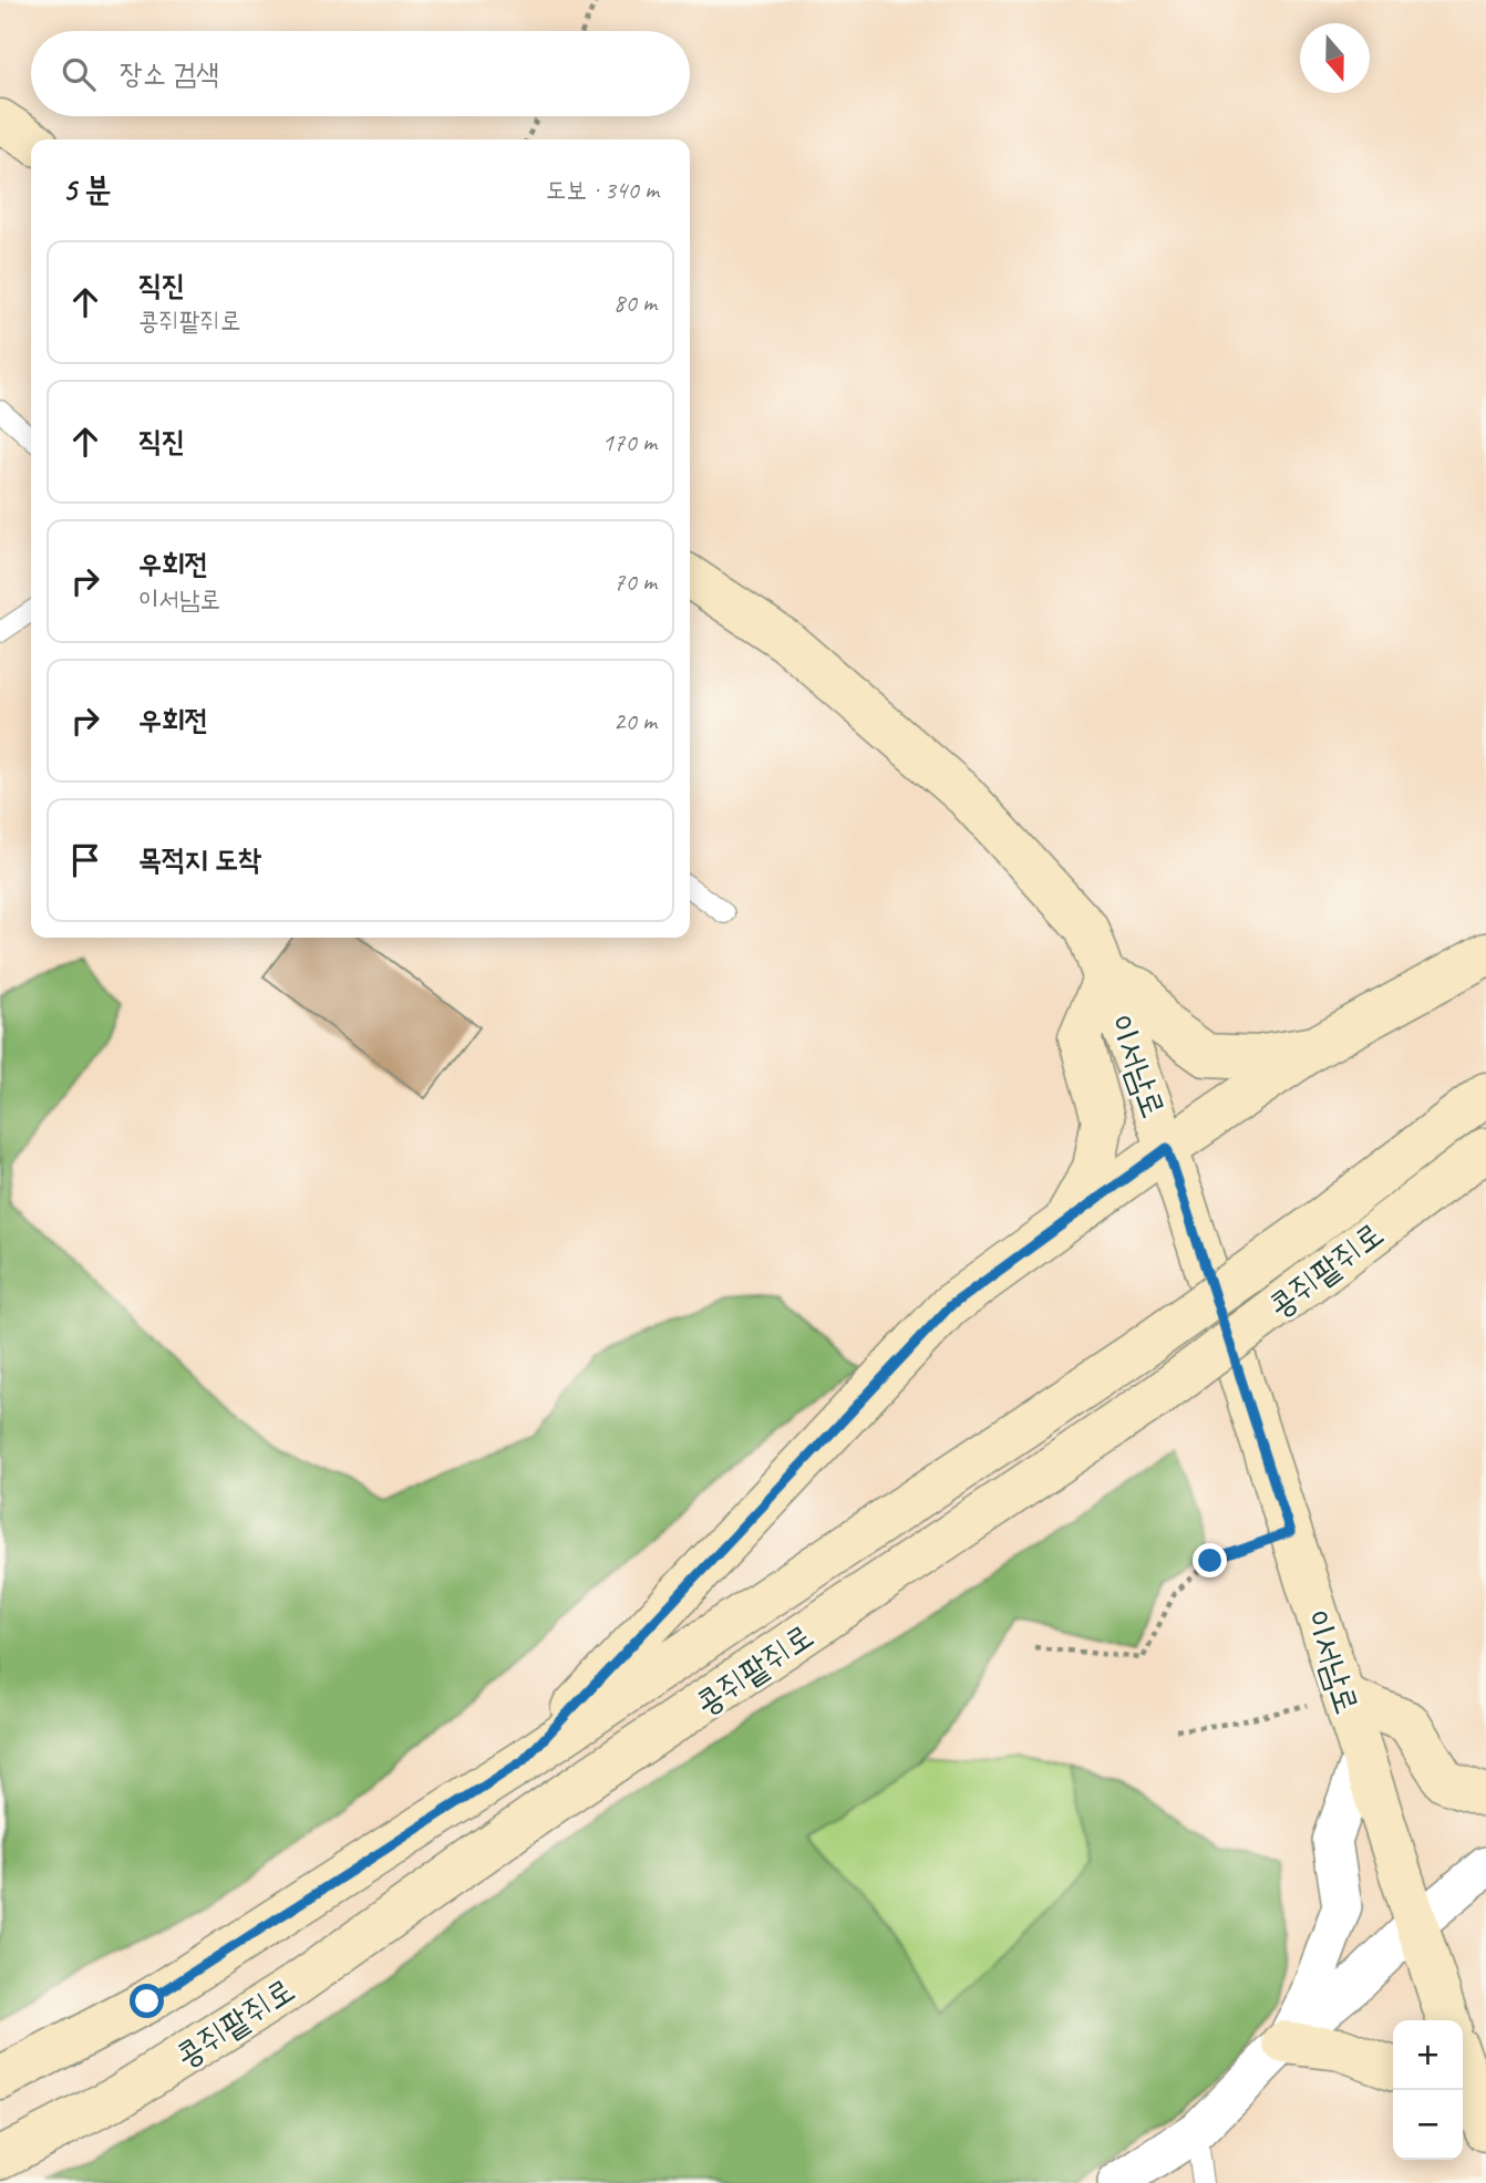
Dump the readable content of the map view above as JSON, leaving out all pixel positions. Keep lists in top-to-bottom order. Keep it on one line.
{"streets":{"main road":["이서남로","콩쥐팥쥐로"]},"north":"bottom","page":{"search":"장소 검색","heading":["5 분","도보 · 340 m"],"list":[["직진","콩쥐팥쥐로","80 m"],["직진","170 m"],["우회전","이서남로","70 m"],["우회전","20 m"],"목적지 도착"],"map_buttons":["+","−"]}}
